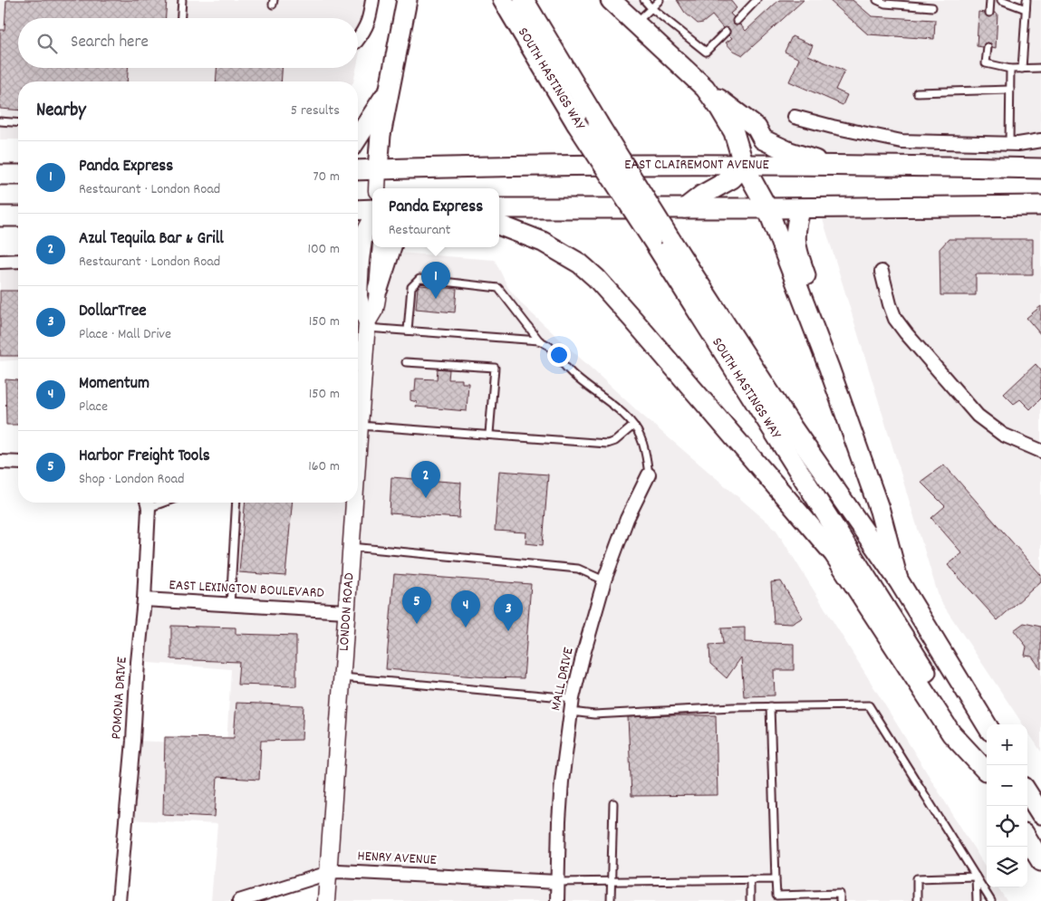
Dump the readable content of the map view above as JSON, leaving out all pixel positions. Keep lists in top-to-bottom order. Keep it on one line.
{"streets":{"main road":["SOUTH HASTINGS WAY","EAST CLAIREMONT AVENUE"],"street":["EAST LEXINGTON BOULEVARD","LONDON ROAD","MALL DRIVE","POMONA DRIVE","HENRY AVENUE"]},"crossings":[["EAST LEXINGTON BOULEVARD","LONDON ROAD"],["EAST LEXINGTON BOULEVARD","POMONA DRIVE"],["LONDON ROAD","HENRY AVENUE"],["MALL DRIVE","HENRY AVENUE"]],"page":{"search":"Search here","heading":["Nearby","5 results"],"list":[{"mark":"1","name":"Panda Express","note":"Restaurant · London Road","value":"70 m"},{"mark":"2","name":"Azul Tequila Bar & Grill","note":"Restaurant · London Road","value":"100 m"},{"mark":"3","name":"DollarTree","note":"Place · Mall Drive","value":"150 m"},{"mark":"4","name":"Momentum","note":"Place","value":"150 m"},{"mark":"5","name":"Harbor Freight Tools","note":"Shop · London Road","value":"160 m"}],"popup":["Panda Express","Restaurant"],"pins":["1","2","5","4","3"],"map_buttons":["+","−"]}}
